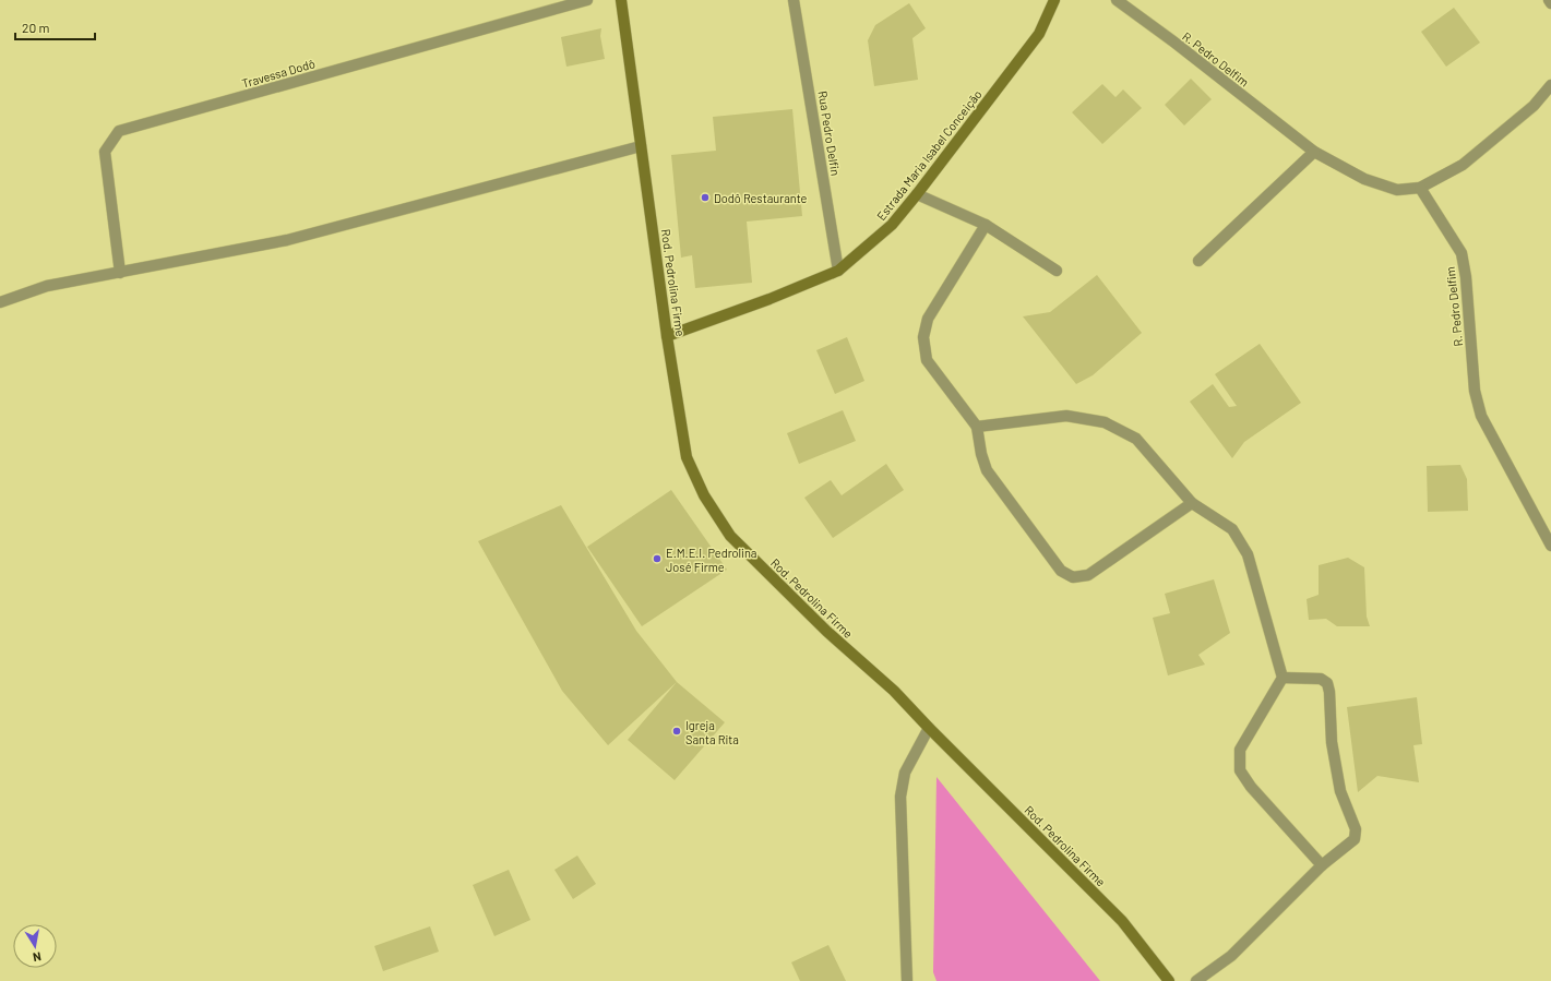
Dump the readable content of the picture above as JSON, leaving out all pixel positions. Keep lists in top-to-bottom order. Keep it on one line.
{"streets":{"street":["R. Pedro Delfim","Travessa Dodô","Rua Pedro Delfin","Estrada Maria Isabel Conceição","Rod. Pedrolina Firme"]},"crossings":[["Rua Pedro Delfin","Estrada Maria Isabel Conceição"],["Estrada Maria Isabel Conceição","Rod. Pedrolina Firme"]],"places":["Dodô Restaurante","E.M.E.I. Pedrolina José Firme","Igreja Santa Rita"],"scale_bar":"20 m","north":"bottom"}
